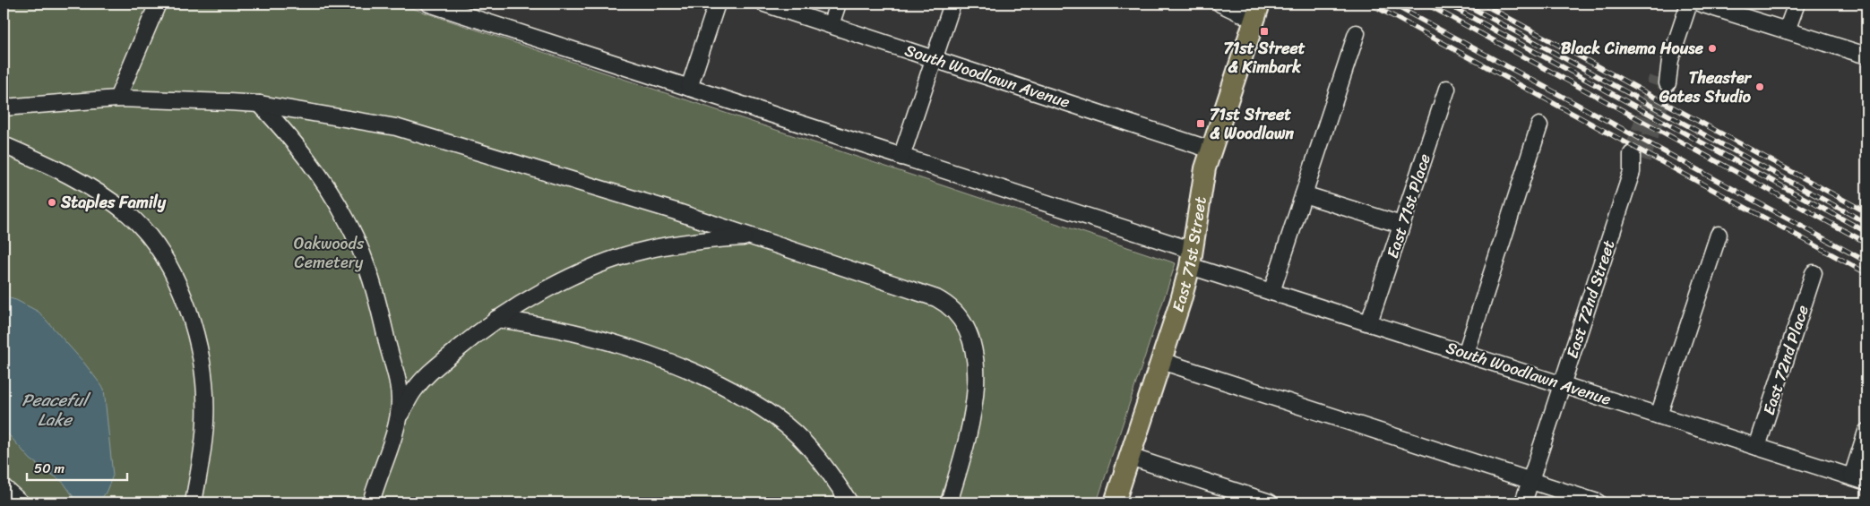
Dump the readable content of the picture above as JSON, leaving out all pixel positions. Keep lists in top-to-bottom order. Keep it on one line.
{"streets":{"main road":["East 71st Street"],"street":["South Woodlawn Avenue","East 71st Place","East 72nd Street","East 72nd Place"]},"crossings":[["South Woodlawn Avenue","East 71st Place"],["South Woodlawn Avenue","East 71st Street"],["South Woodlawn Avenue","East 72nd Street"],["South Woodlawn Avenue","East 72nd Place"]],"water":["Peaceful Lake"],"parks":["Oakwoods Cemetery"],"places":{"transit":["71st Street & Kimbark","71st Street & Woodlawn"],"other":["Black Cinema House","Theaster Gates Studio","Staples Family"]},"scale_bar":"50 m"}
